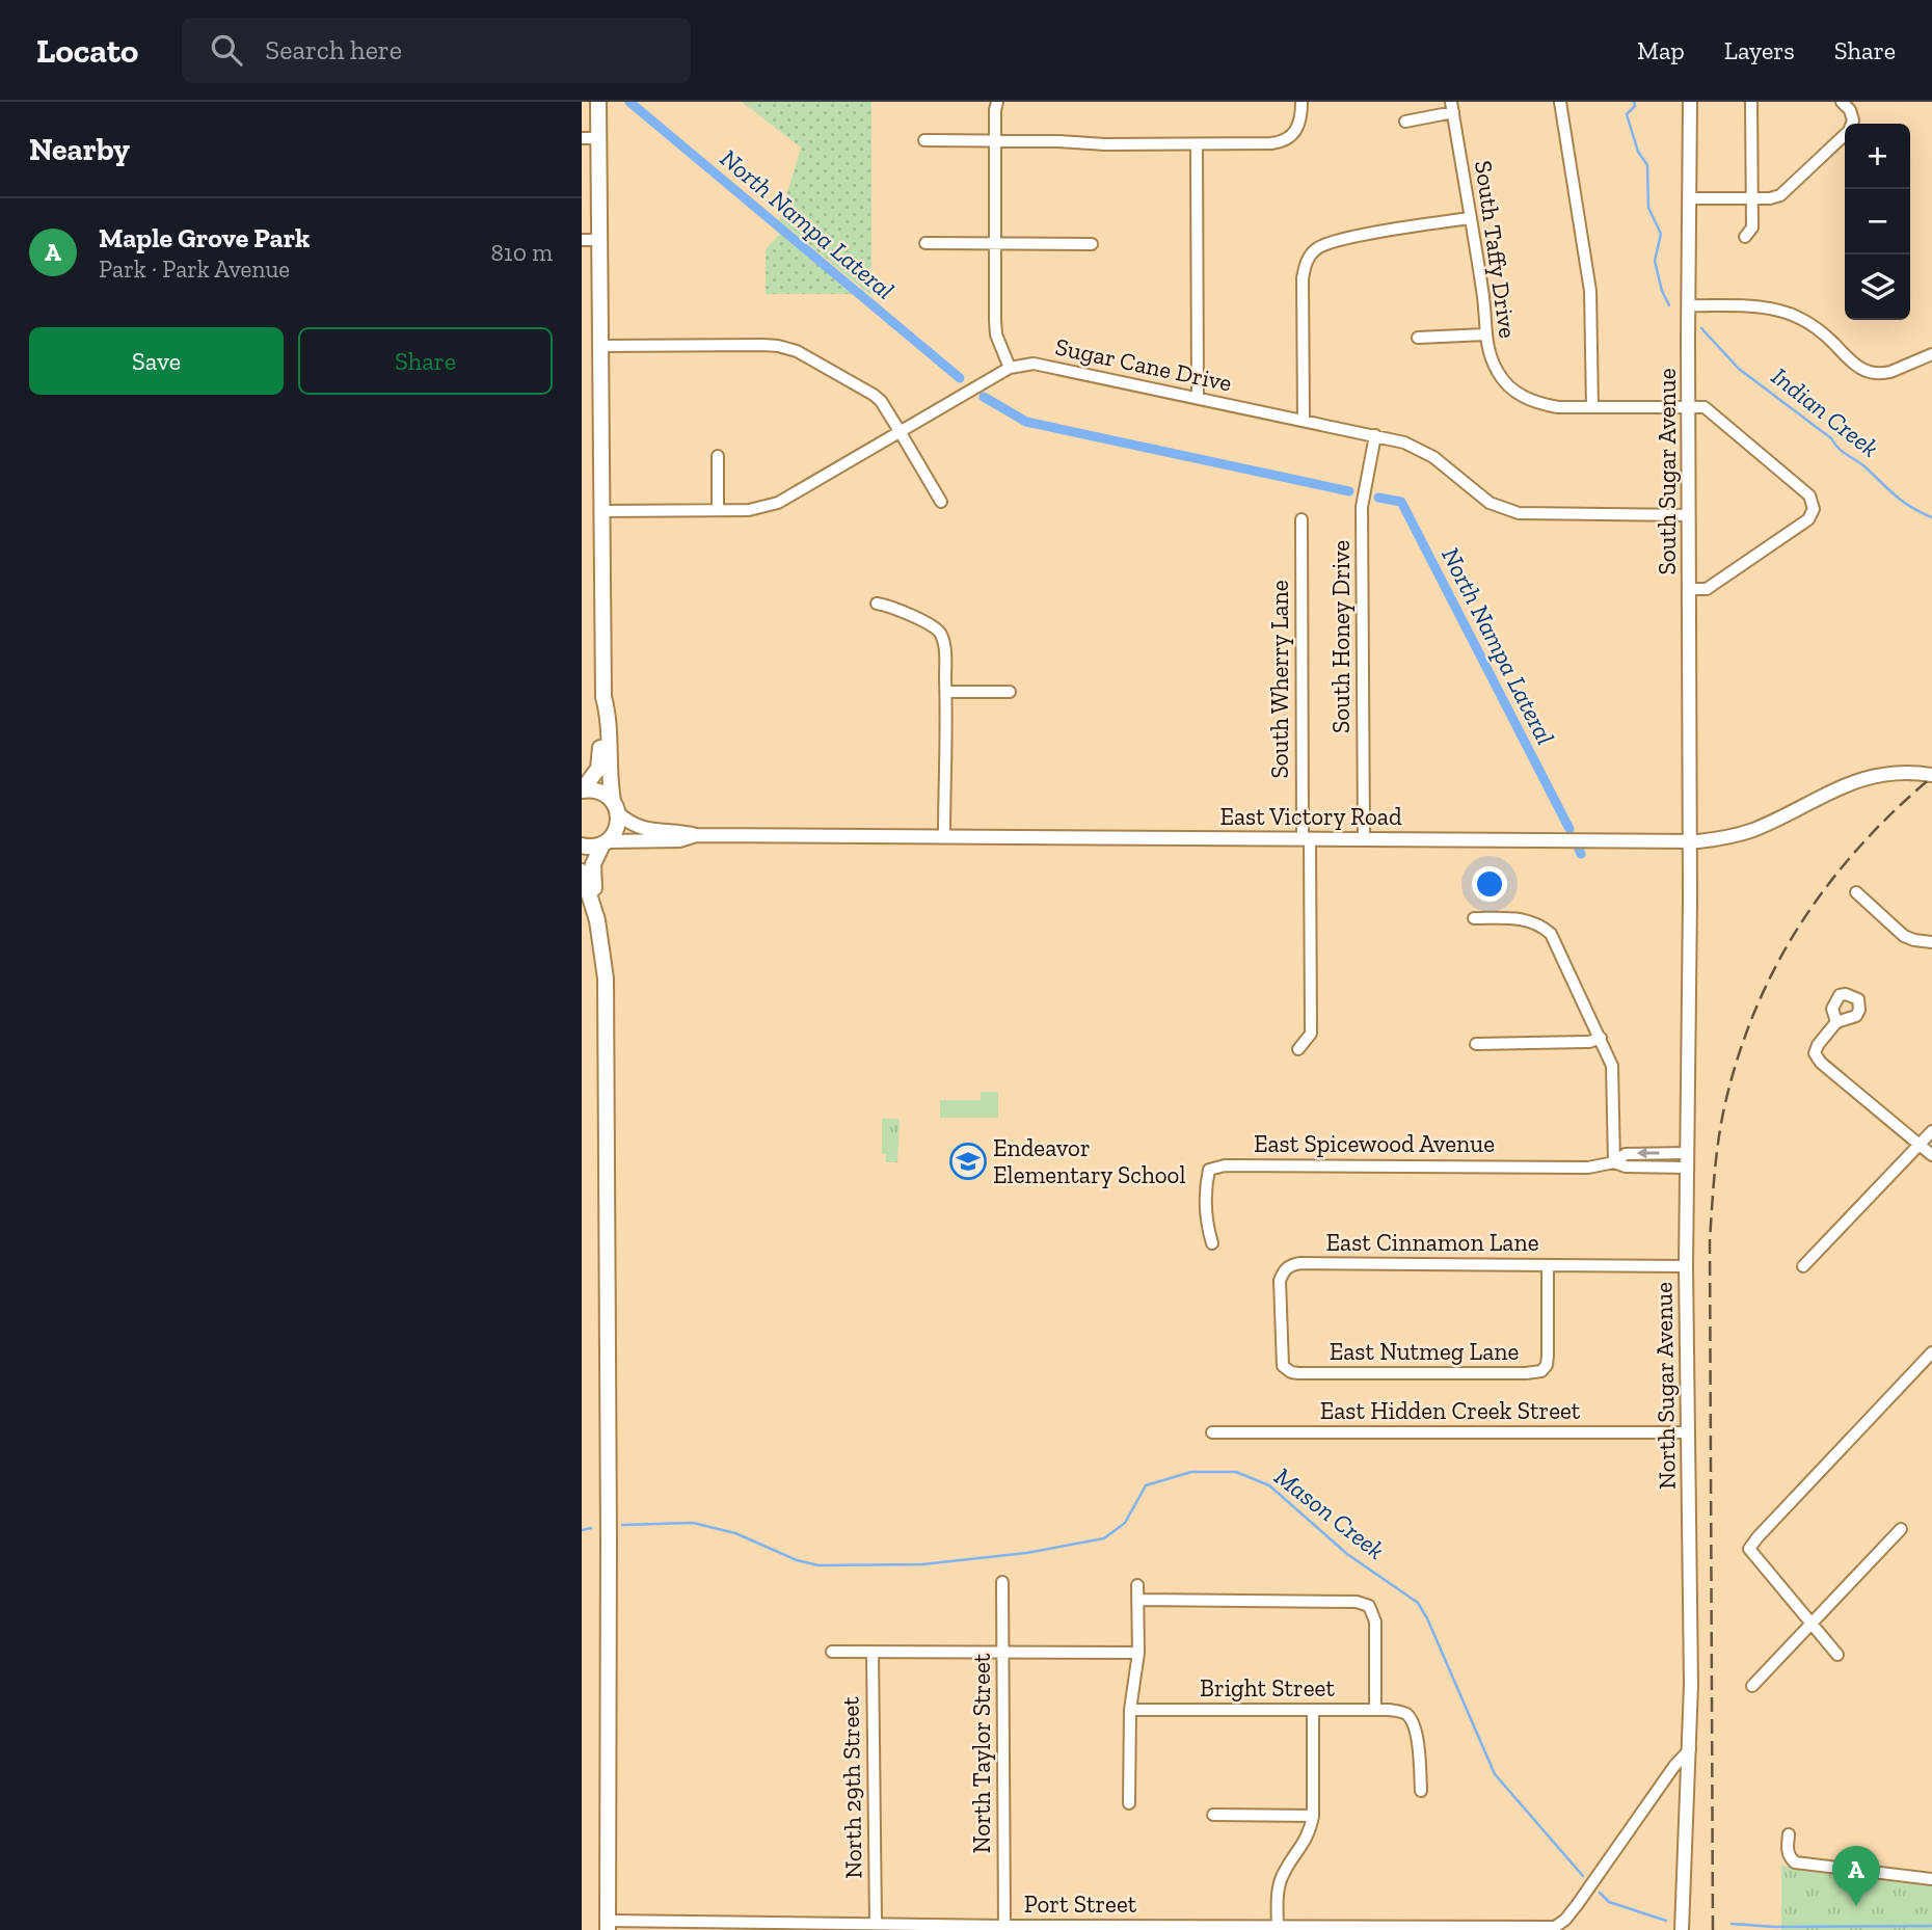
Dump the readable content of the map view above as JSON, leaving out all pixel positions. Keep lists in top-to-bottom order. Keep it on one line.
{"streets":{"street":["South Taffy Drive","Sugar Cane Drive","South Sugar Avenue","South Honey Drive","South Wherry Lane","East Victory Road","East Spicewood Avenue","East Cinnamon Lane","East Nutmeg Lane","North Sugar Avenue","East Hidden Creek Street","Bright Street","North Taylor Street","North 29th Street","Port Street"]},"crossings":[["South Taffy Drive","South Sugar Avenue"],["Sugar Cane Drive","South Sugar Avenue"],["Sugar Cane Drive","South Honey Drive"],["South Sugar Avenue","East Victory Road"],["South Sugar Avenue","North Sugar Avenue"],["South Honey Drive","East Victory Road"],["South Wherry Lane","East Victory Road"],["East Victory Road","North Sugar Avenue"],["East Spicewood Avenue","North Sugar Avenue"],["East Cinnamon Lane","East Nutmeg Lane"],["East Cinnamon Lane","North Sugar Avenue"],["North Sugar Avenue","East Hidden Creek Street"],["North Taylor Street","Port Street"],["North 29th Street","Port Street"]],"water":["North Nampa Lateral","Indian Creek","Mason Creek"],"places":{"school or university":["Endeavor Elementary School"]},"page":{"header":"Locato","search":"Search here","nav":["Map","Layers","Share"],"heading":"Nearby","map_buttons":["+","−"],"list":[{"mark":"A","name":"Maple Grove Park","note":"Park · Park Avenue","value":"810 m"}],"buttons":["Save","Share"],"pins":"A"}}
